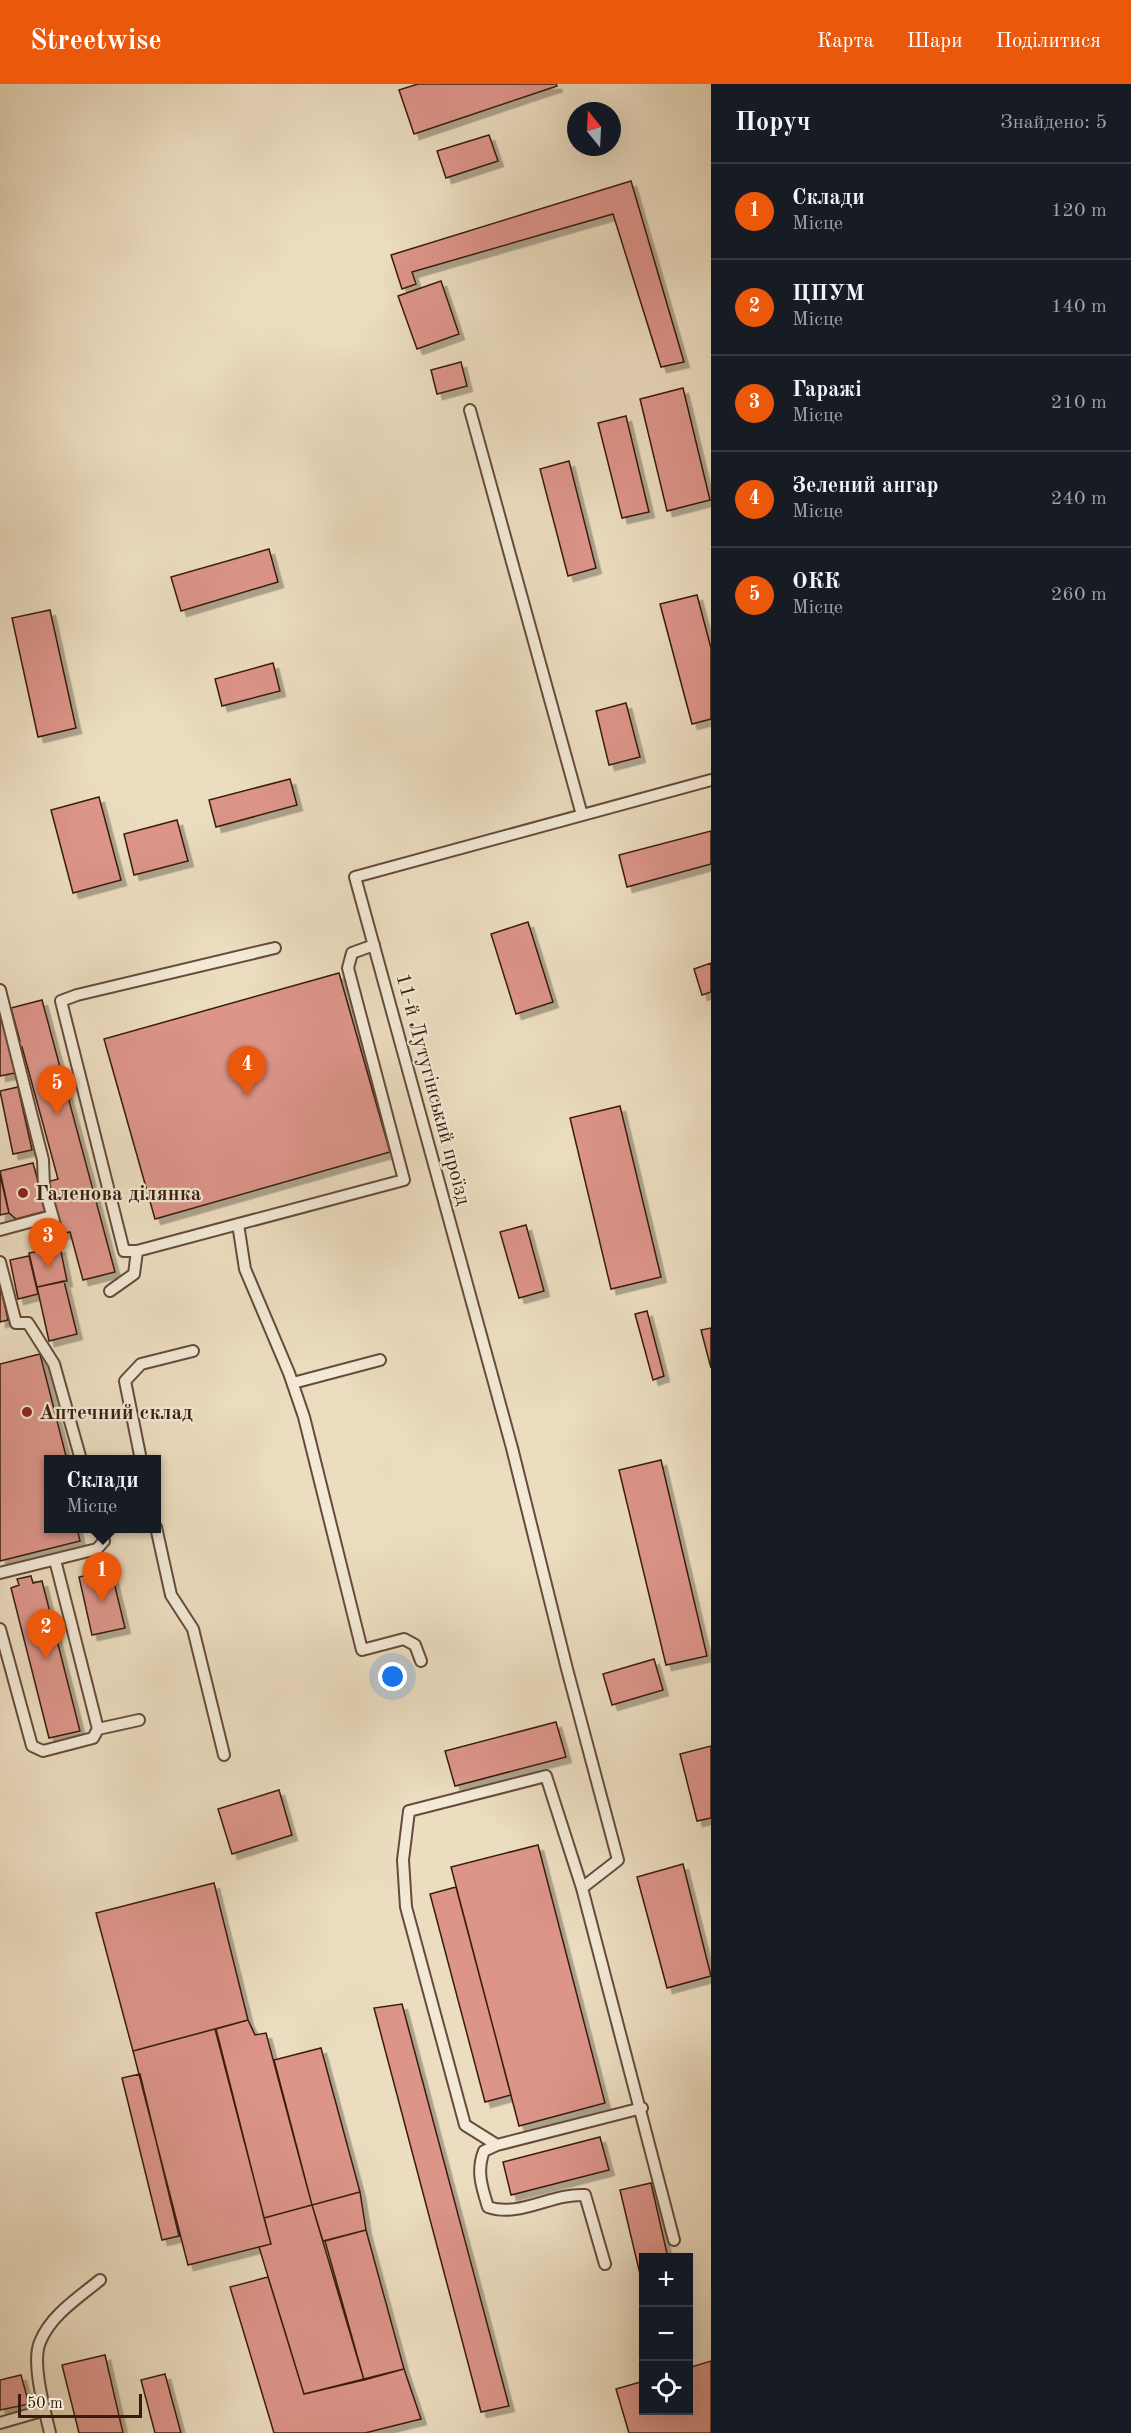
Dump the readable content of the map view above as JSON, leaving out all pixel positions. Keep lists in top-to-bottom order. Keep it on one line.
{"streets":{"lane":["11-й Лутугінський проїзд"]},"places":["Галенова ділянка","Аптечний склад"],"scale_bar":"50 m","north":"top","page":{"header":"Streetwise","nav":["Карта","Шари","Поділитися"],"heading":["Поруч","Знайдено: 5"],"list":[{"mark":"1","name":"Склади","note":"Місце","value":"120 m"},{"mark":"2","name":"ЦПУМ","note":"Місце","value":"140 m"},{"mark":"3","name":"Гаражі","note":"Місце","value":"210 m"},{"mark":"4","name":"Зелений ангар","note":"Місце","value":"240 m"},{"mark":"5","name":"ОКК","note":"Місце","value":"260 m"}],"pins":["4","5","3","1","2"],"popup":["Склади","Місце"],"map_buttons":["+","−"],"scale":"50 m"}}
